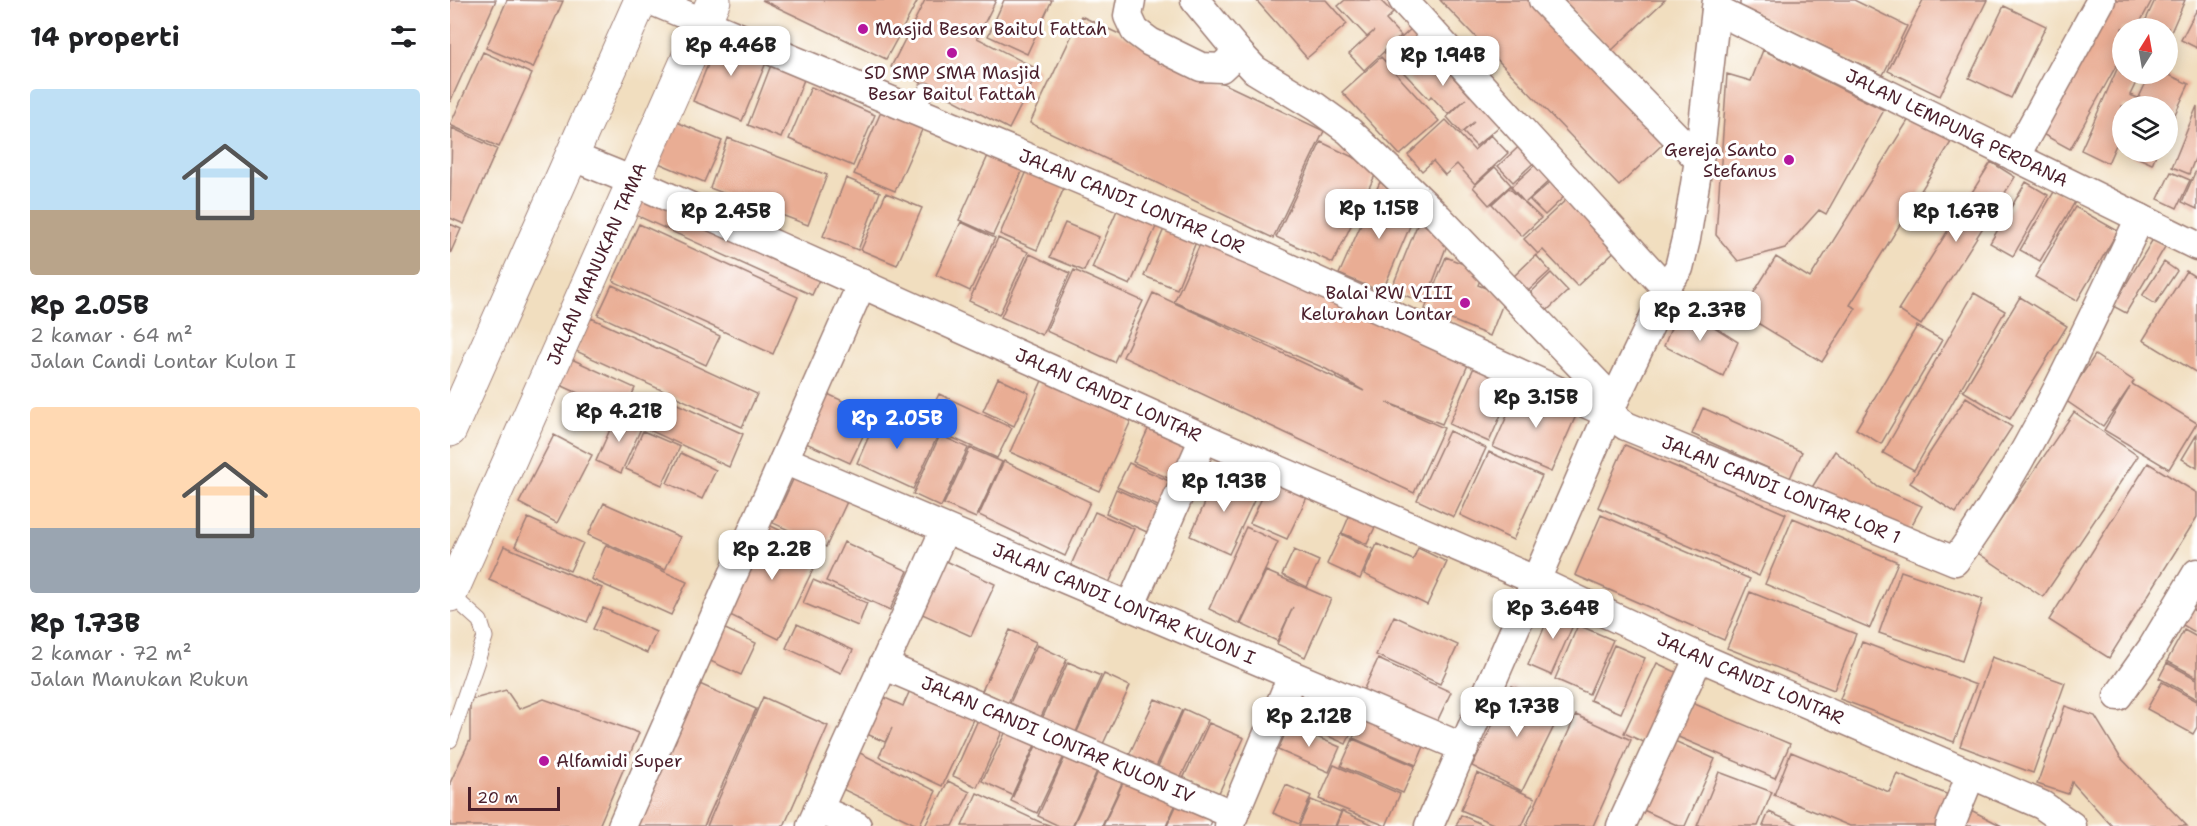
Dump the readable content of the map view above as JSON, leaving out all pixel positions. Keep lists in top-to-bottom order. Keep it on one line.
{"streets":{"street":["JALAN LEMPUNG PERDANA","JALAN CANDI LONTAR LOR","JALAN MANUKAN TAMA","JALAN CANDI LONTAR","JALAN CANDI LONTAR LOR 1","JALAN CANDI LONTAR KULON I","JALAN CANDI LONTAR KULON IV"]},"crossings":[["JALAN LEMPUNG PERDANA","JALAN CANDI LONTAR LOR 1"],["JALAN CANDI LONTAR LOR","JALAN MANUKAN TAMA"],["JALAN CANDI LONTAR LOR","JALAN CANDI LONTAR LOR 1"],["JALAN MANUKAN TAMA","JALAN CANDI LONTAR"]],"places":["Masjid Besar Baitul Fattah","SD SMP SMA Masjid Besar Baitul Fattah","Gereja Santo Stefanus","Balai RW VIII Kelurahan Lontar","Alfamidi Super"],"scale_bar":"20 m","north":"top","page":{"heading":"14 properti","price":["Rp 4.46B","Rp 1.94B","Rp 1.15B","Rp 2.45B","Rp 1.67B","Rp 2.37B","Rp 3.15B","Rp 4.21B","Rp 2.05B","Rp 1.93B","Rp 2.2B","Rp 3.64B","Rp 1.73B","Rp 2.12B"],"list":[{"name":"Rp 2.05B","note":"2 kamar · 64 m² · Jalan Candi Lontar Kulon I"},{"name":"Rp 1.73B","note":"2 kamar · 72 m² · Jalan Manukan Rukun"}],"scale":"20 m"}}
